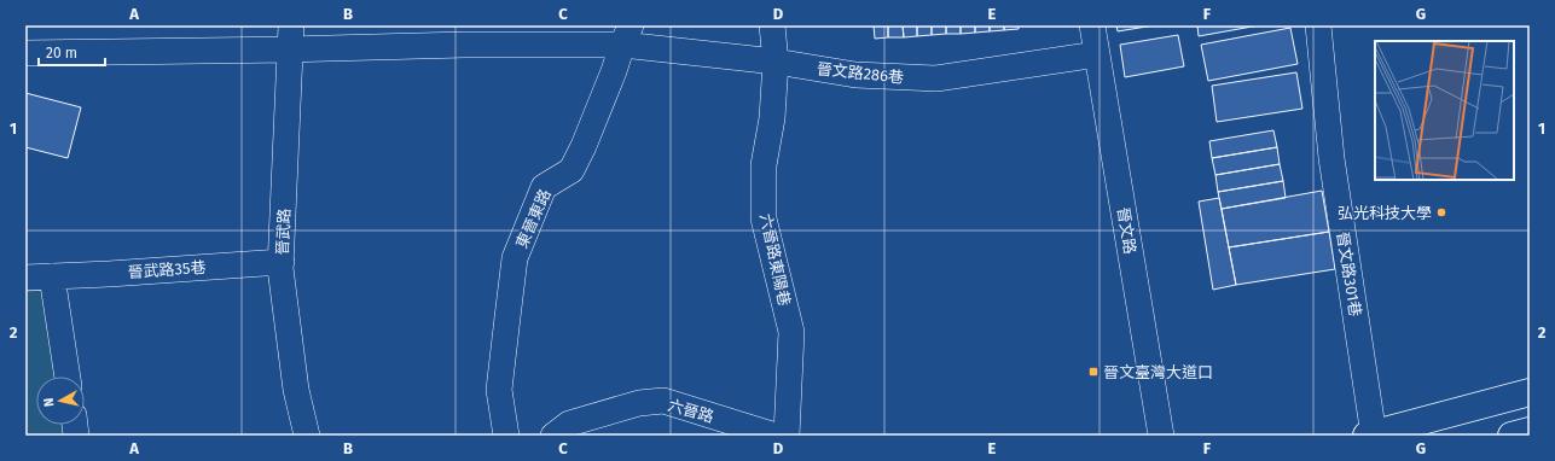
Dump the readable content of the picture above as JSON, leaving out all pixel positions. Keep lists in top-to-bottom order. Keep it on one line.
{"streets":{"street":["晉文路286巷","東晉東路","晉文路","晉武路","六晉路東陽巷","晉武路35巷","晉文路301巷","六晉路"]},"crossings":[["晉文路286巷","東晉東路"],["晉文路286巷","晉文路"],["晉文路286巷","晉武路"],["晉文路286巷","六晉路東陽巷"],["晉武路","晉武路35巷"]],"places":{"other":["弘光科技大學"],"transit":["晉文臺灣大道口"]},"scale_bar":"20 m","north":"left","grid":{"columns":["A","B","C","D","E","F","G"],"rows":["1","2"]}}
